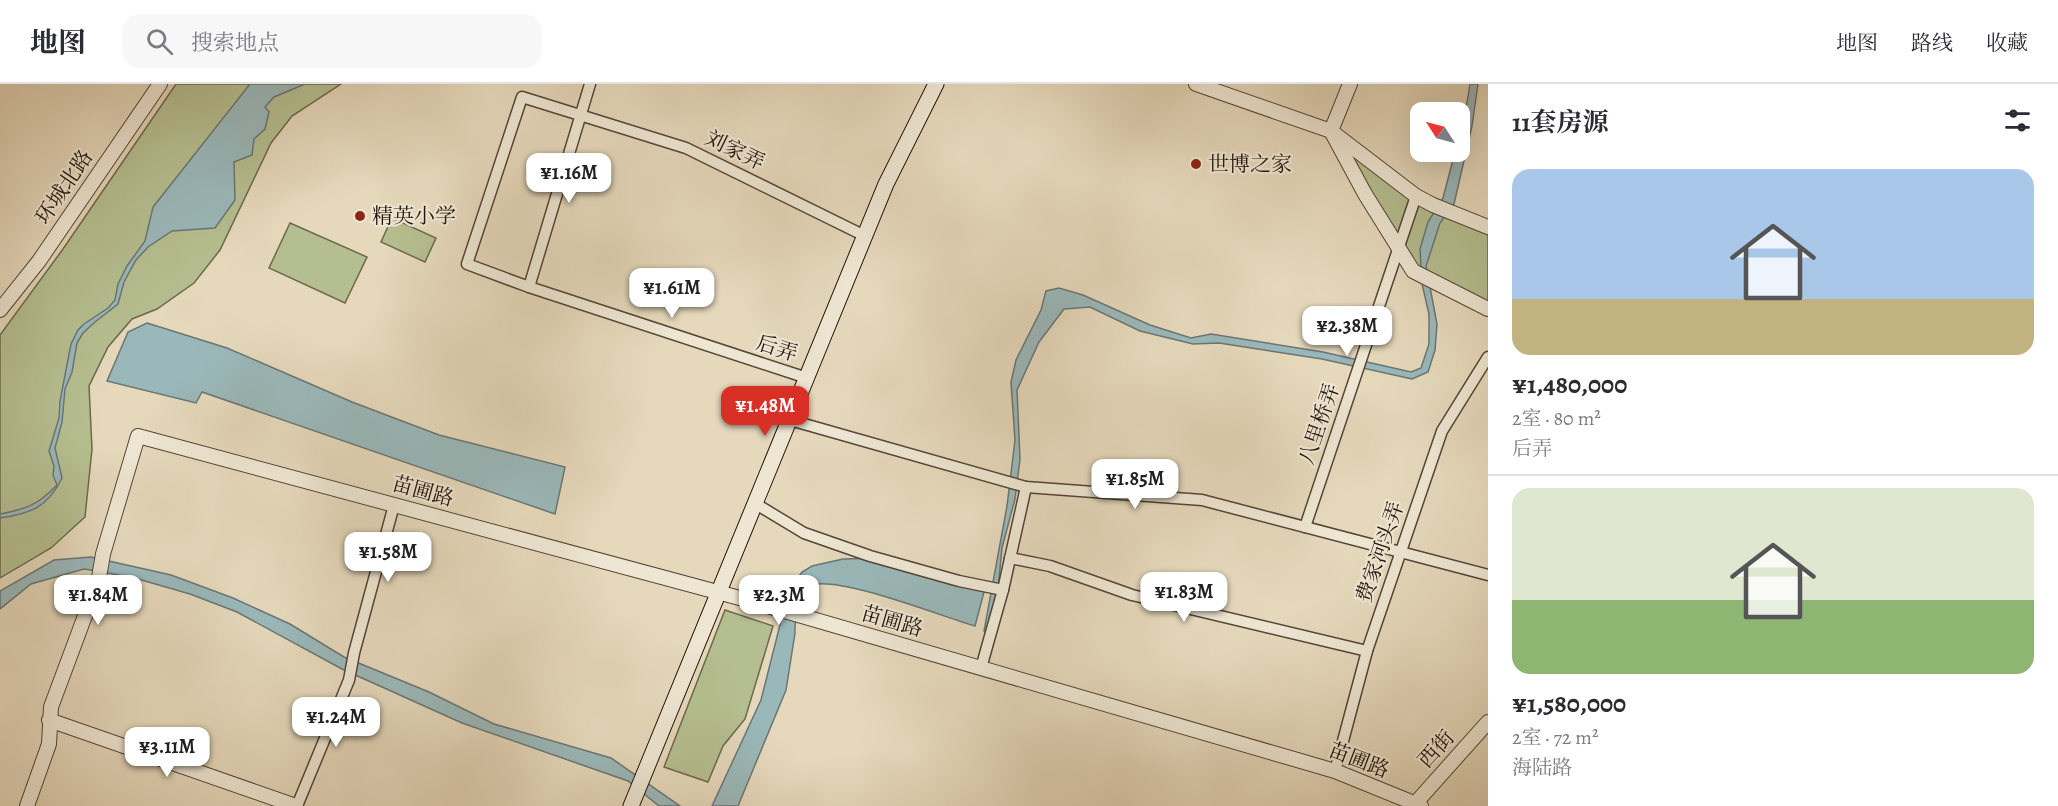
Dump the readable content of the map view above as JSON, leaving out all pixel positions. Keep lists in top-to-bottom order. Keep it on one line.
{"streets":{"street":["刘家弄","环城北路","后弄","八里桥弄","苗圃路","费家河头弄","西街"]},"crossings":[["刘家弄","后弄"],["苗圃路","费家河头弄"],["苗圃路","西街"]],"places":["世博之家","精英小学"],"north":"top left","page":{"header":"地图","search":"搜索地点","nav":["地图","路线","收藏"],"heading":"11套房源","price":["¥1.16M","¥1.61M","¥2.38M","¥1.48M","¥1.85M","¥1.58M","¥1.83M","¥1.84M","¥2.3M","¥1.24M","¥3.11M"],"list":[{"name":"¥1,480,000","note":"2室 · 80 m² · 后弄"},{"name":"¥1,580,000","note":"2室 · 72 m² · 海陆路"}]}}
